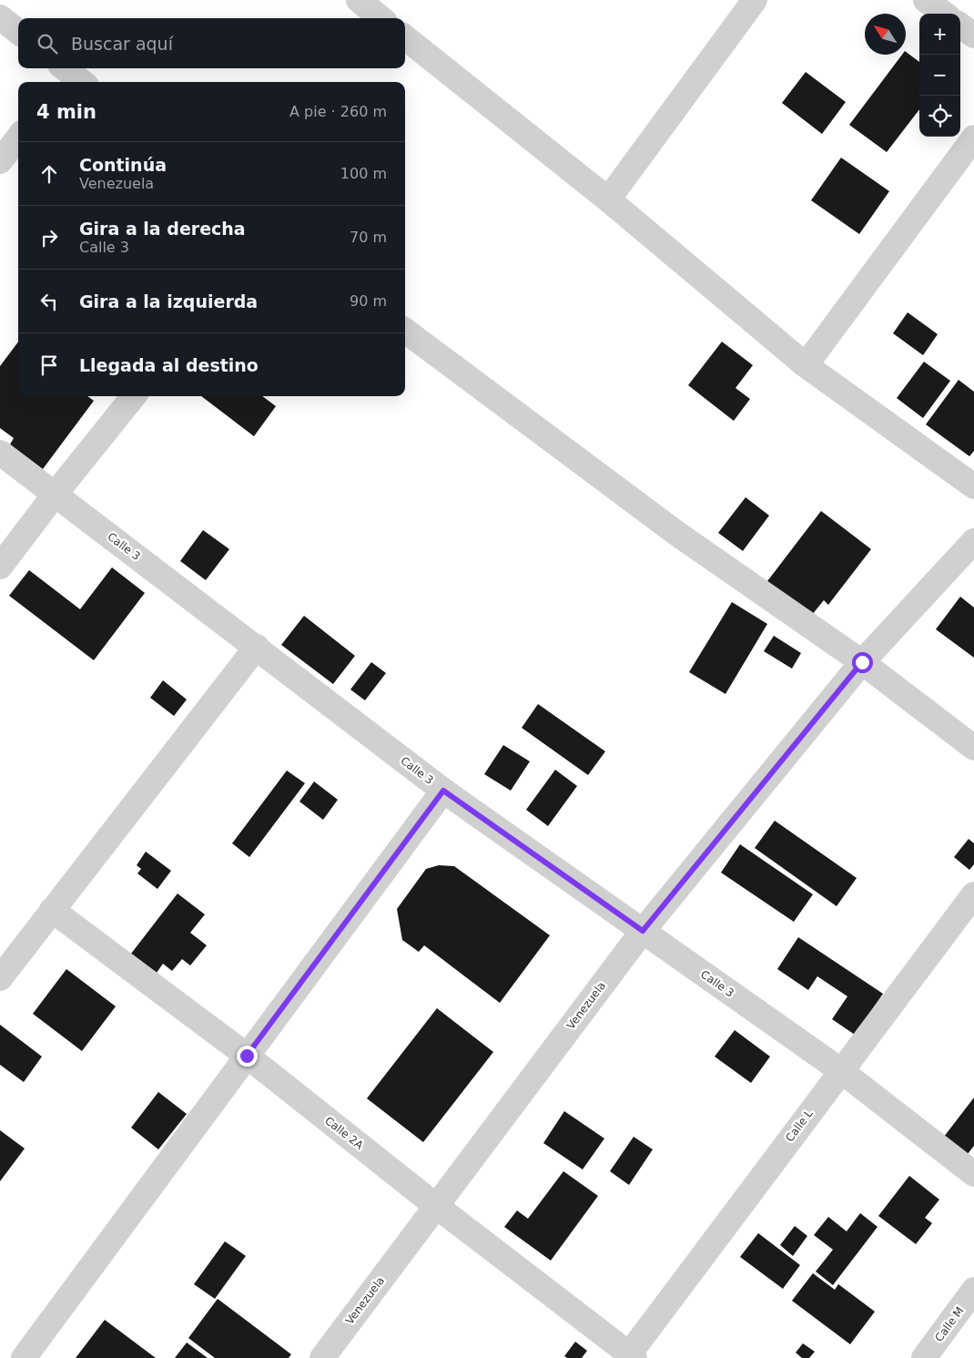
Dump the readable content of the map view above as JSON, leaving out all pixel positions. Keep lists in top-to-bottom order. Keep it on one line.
{"streets":{"street":["Calle 3","Venezuela","Calle L","Calle 2A","Calle M"]},"crossings":[["Calle 3","Venezuela"],["Calle 3","Calle L"],["Venezuela","Calle 2A"],["Calle L","Calle 2A"]],"north":"top left","page":{"map_buttons":["+","−"],"search":"Buscar aquí","heading":["4 min","A pie · 260 m"],"list":[["Continúa","Venezuela","100 m"],["Gira a la derecha","Calle 3","70 m"],["Gira a la izquierda","90 m"],"Llegada al destino"]}}
